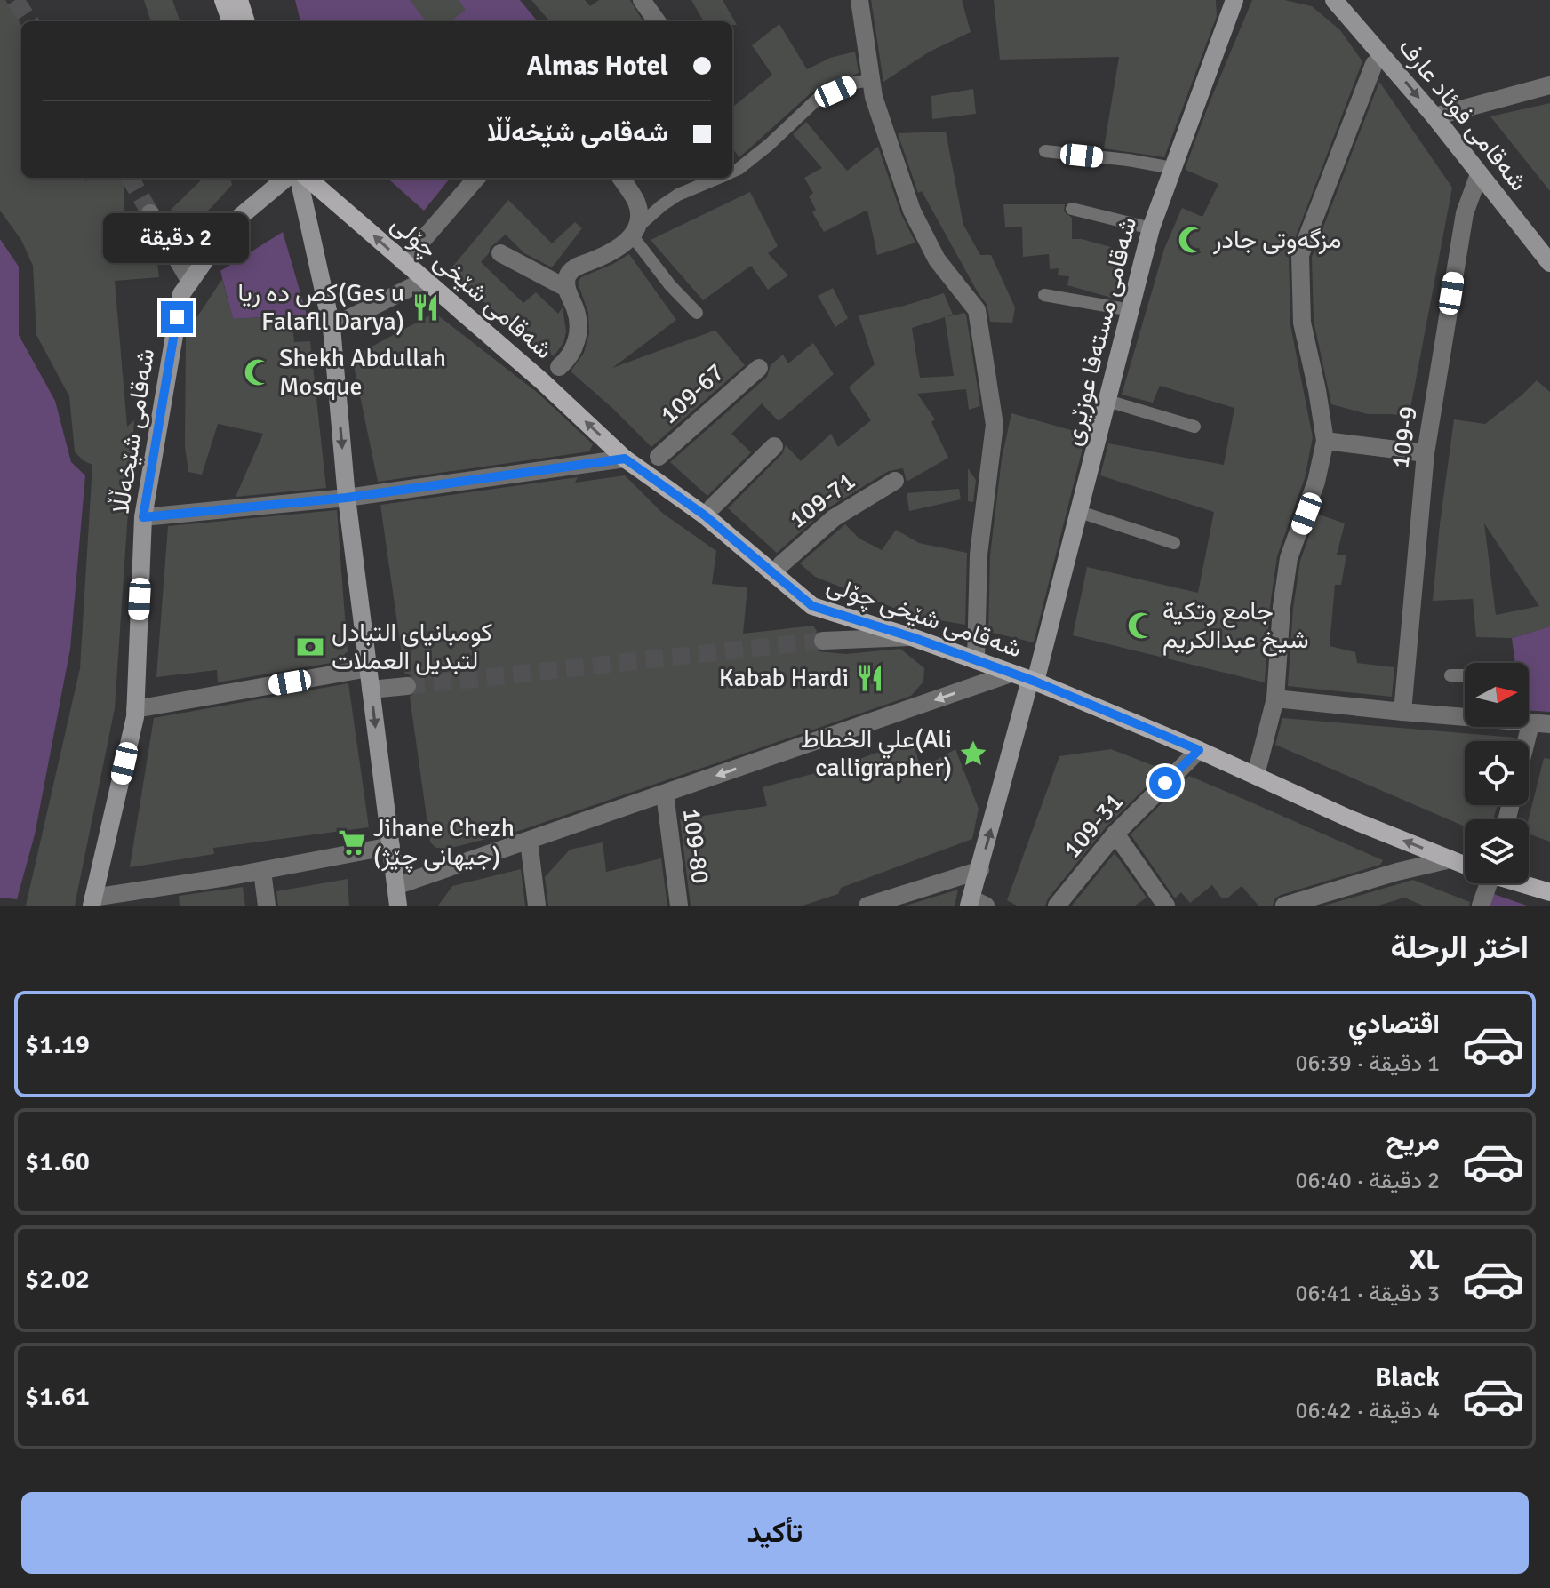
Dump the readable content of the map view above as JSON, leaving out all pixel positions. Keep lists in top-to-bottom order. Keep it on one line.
{"streets":{"main road":["شەقامی فوئاد عارف","شەقامی شێخی چۆلی","شەقامی مستەفا عوزێری","شەقامی شێخەڵڵا"],"street":["109-67","109-9","109-71","109-31","109-80"]},"crossings":[["شەقامی فوئاد عارف","109-9"],["شەقامی شێخی چۆلی","شەقامی مستەفا عوزێری"],["شەقامی شێخی چۆلی","109-31"]],"one_way":["شەقامی فوئاد عارف","شەقامی شێخی چۆلی"],"places":{"mosque":["مزگەوتی جادر","Shekh Abdullah Mosque","جامع وتكية شيخ عبدالكريم"],"restaurant":["کص ده ریا(Ges u Falafll Darya)","Kabab Hardi"],"bank":["كومبانياى التبادل لتبديل العملات"],"place":["علي الخطاط(Ali calligrapher)"],"supermarket":["Jihane Chezh (جیهانی چێژ)"]},"north":"right","page":{"banner":["Almas Hotel","شەقامی شێخەڵڵا"],"bubble":"2 دقيقة","heading":"اختر الرحلة","list":[{"name":"اقتصادي","note":"1 دقيقة · 06:39","value":"$1.19"},{"name":"مريح","note":"2 دقيقة · 06:40","value":"$1.60"},{"name":"XL","note":"3 دقيقة · 06:41","value":"$2.02"},{"name":"Black","note":"4 دقيقة · 06:42","value":"$1.61"}],"buttons":"تأكيد"}}
